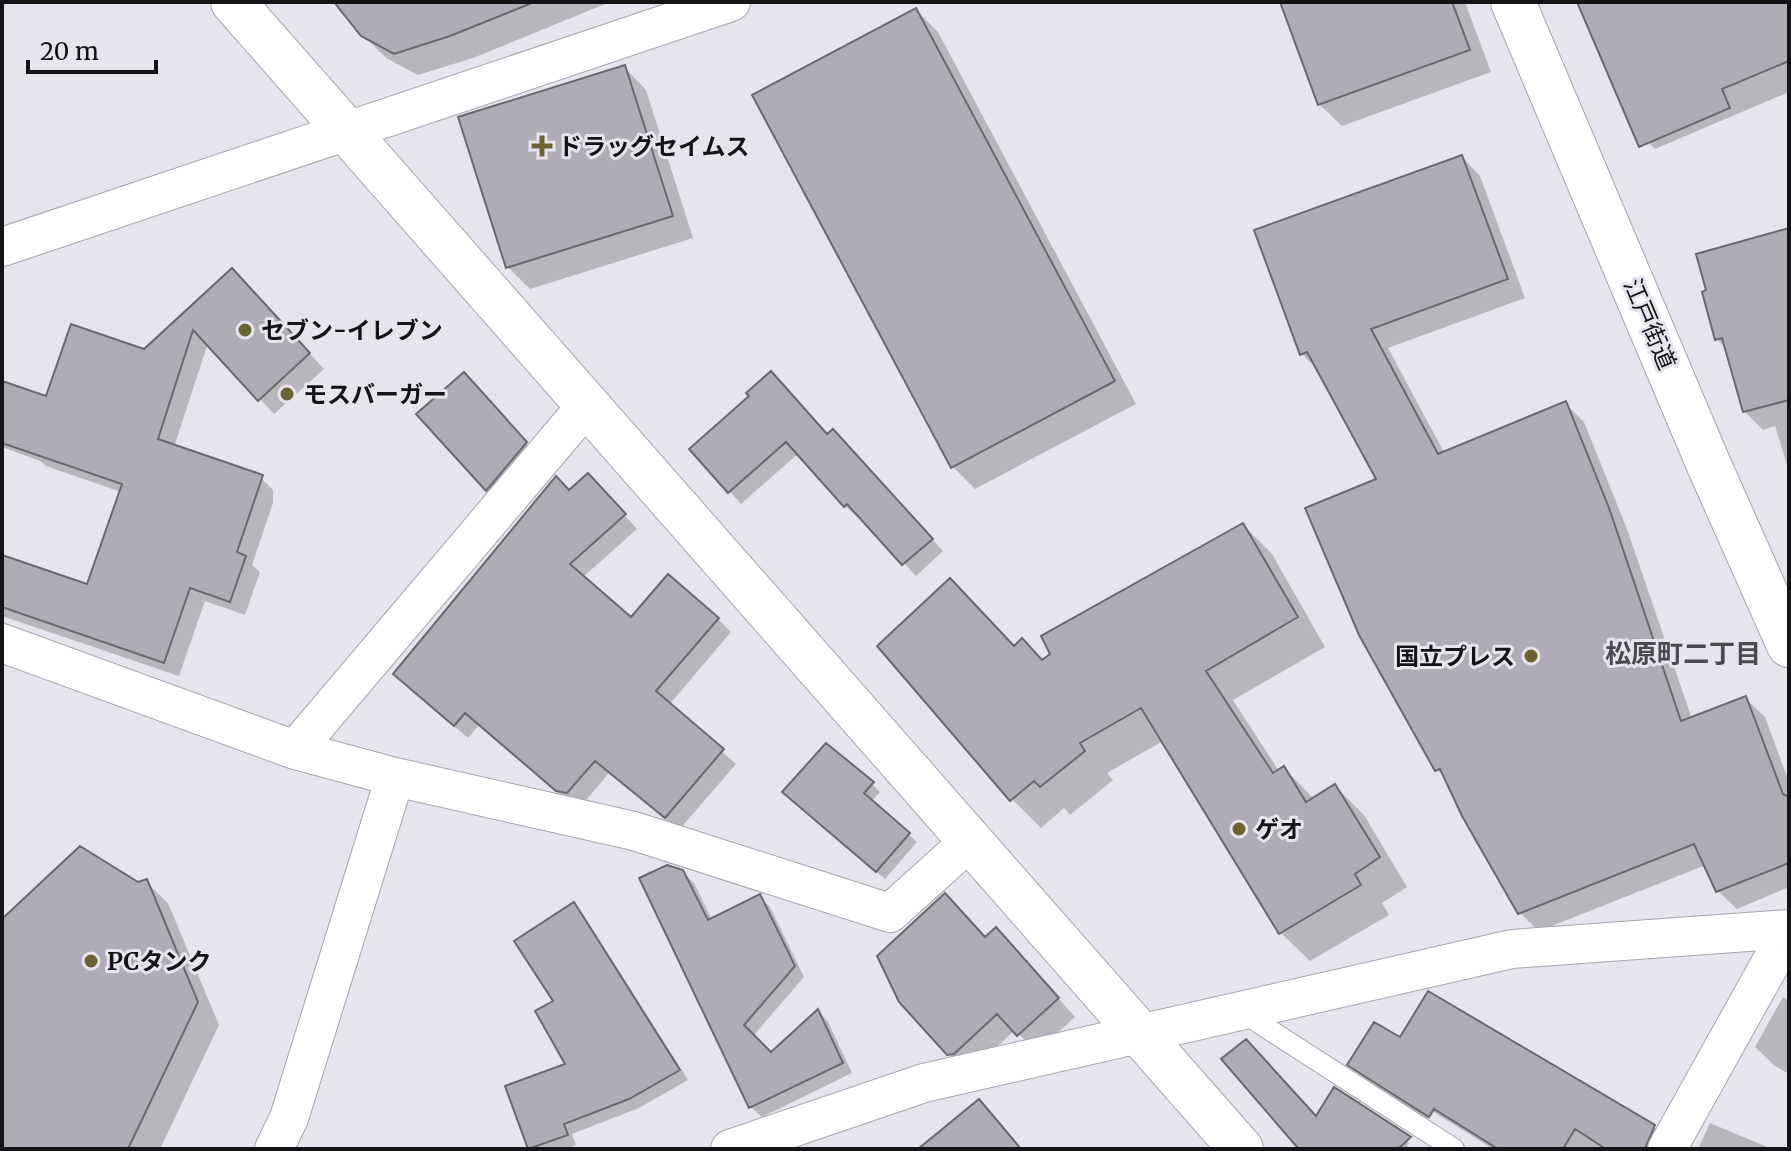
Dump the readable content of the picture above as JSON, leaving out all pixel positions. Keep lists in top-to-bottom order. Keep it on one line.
{"streets":{"street":["江戸街道"]},"districts":["松原町二丁目"],"places":{"health":["ドラッグセイムス"],"other":["セブン-イレブン","モスバーガー","国立プレス","ゲオ","PCタンク"]},"scale_bar":"20 m"}
